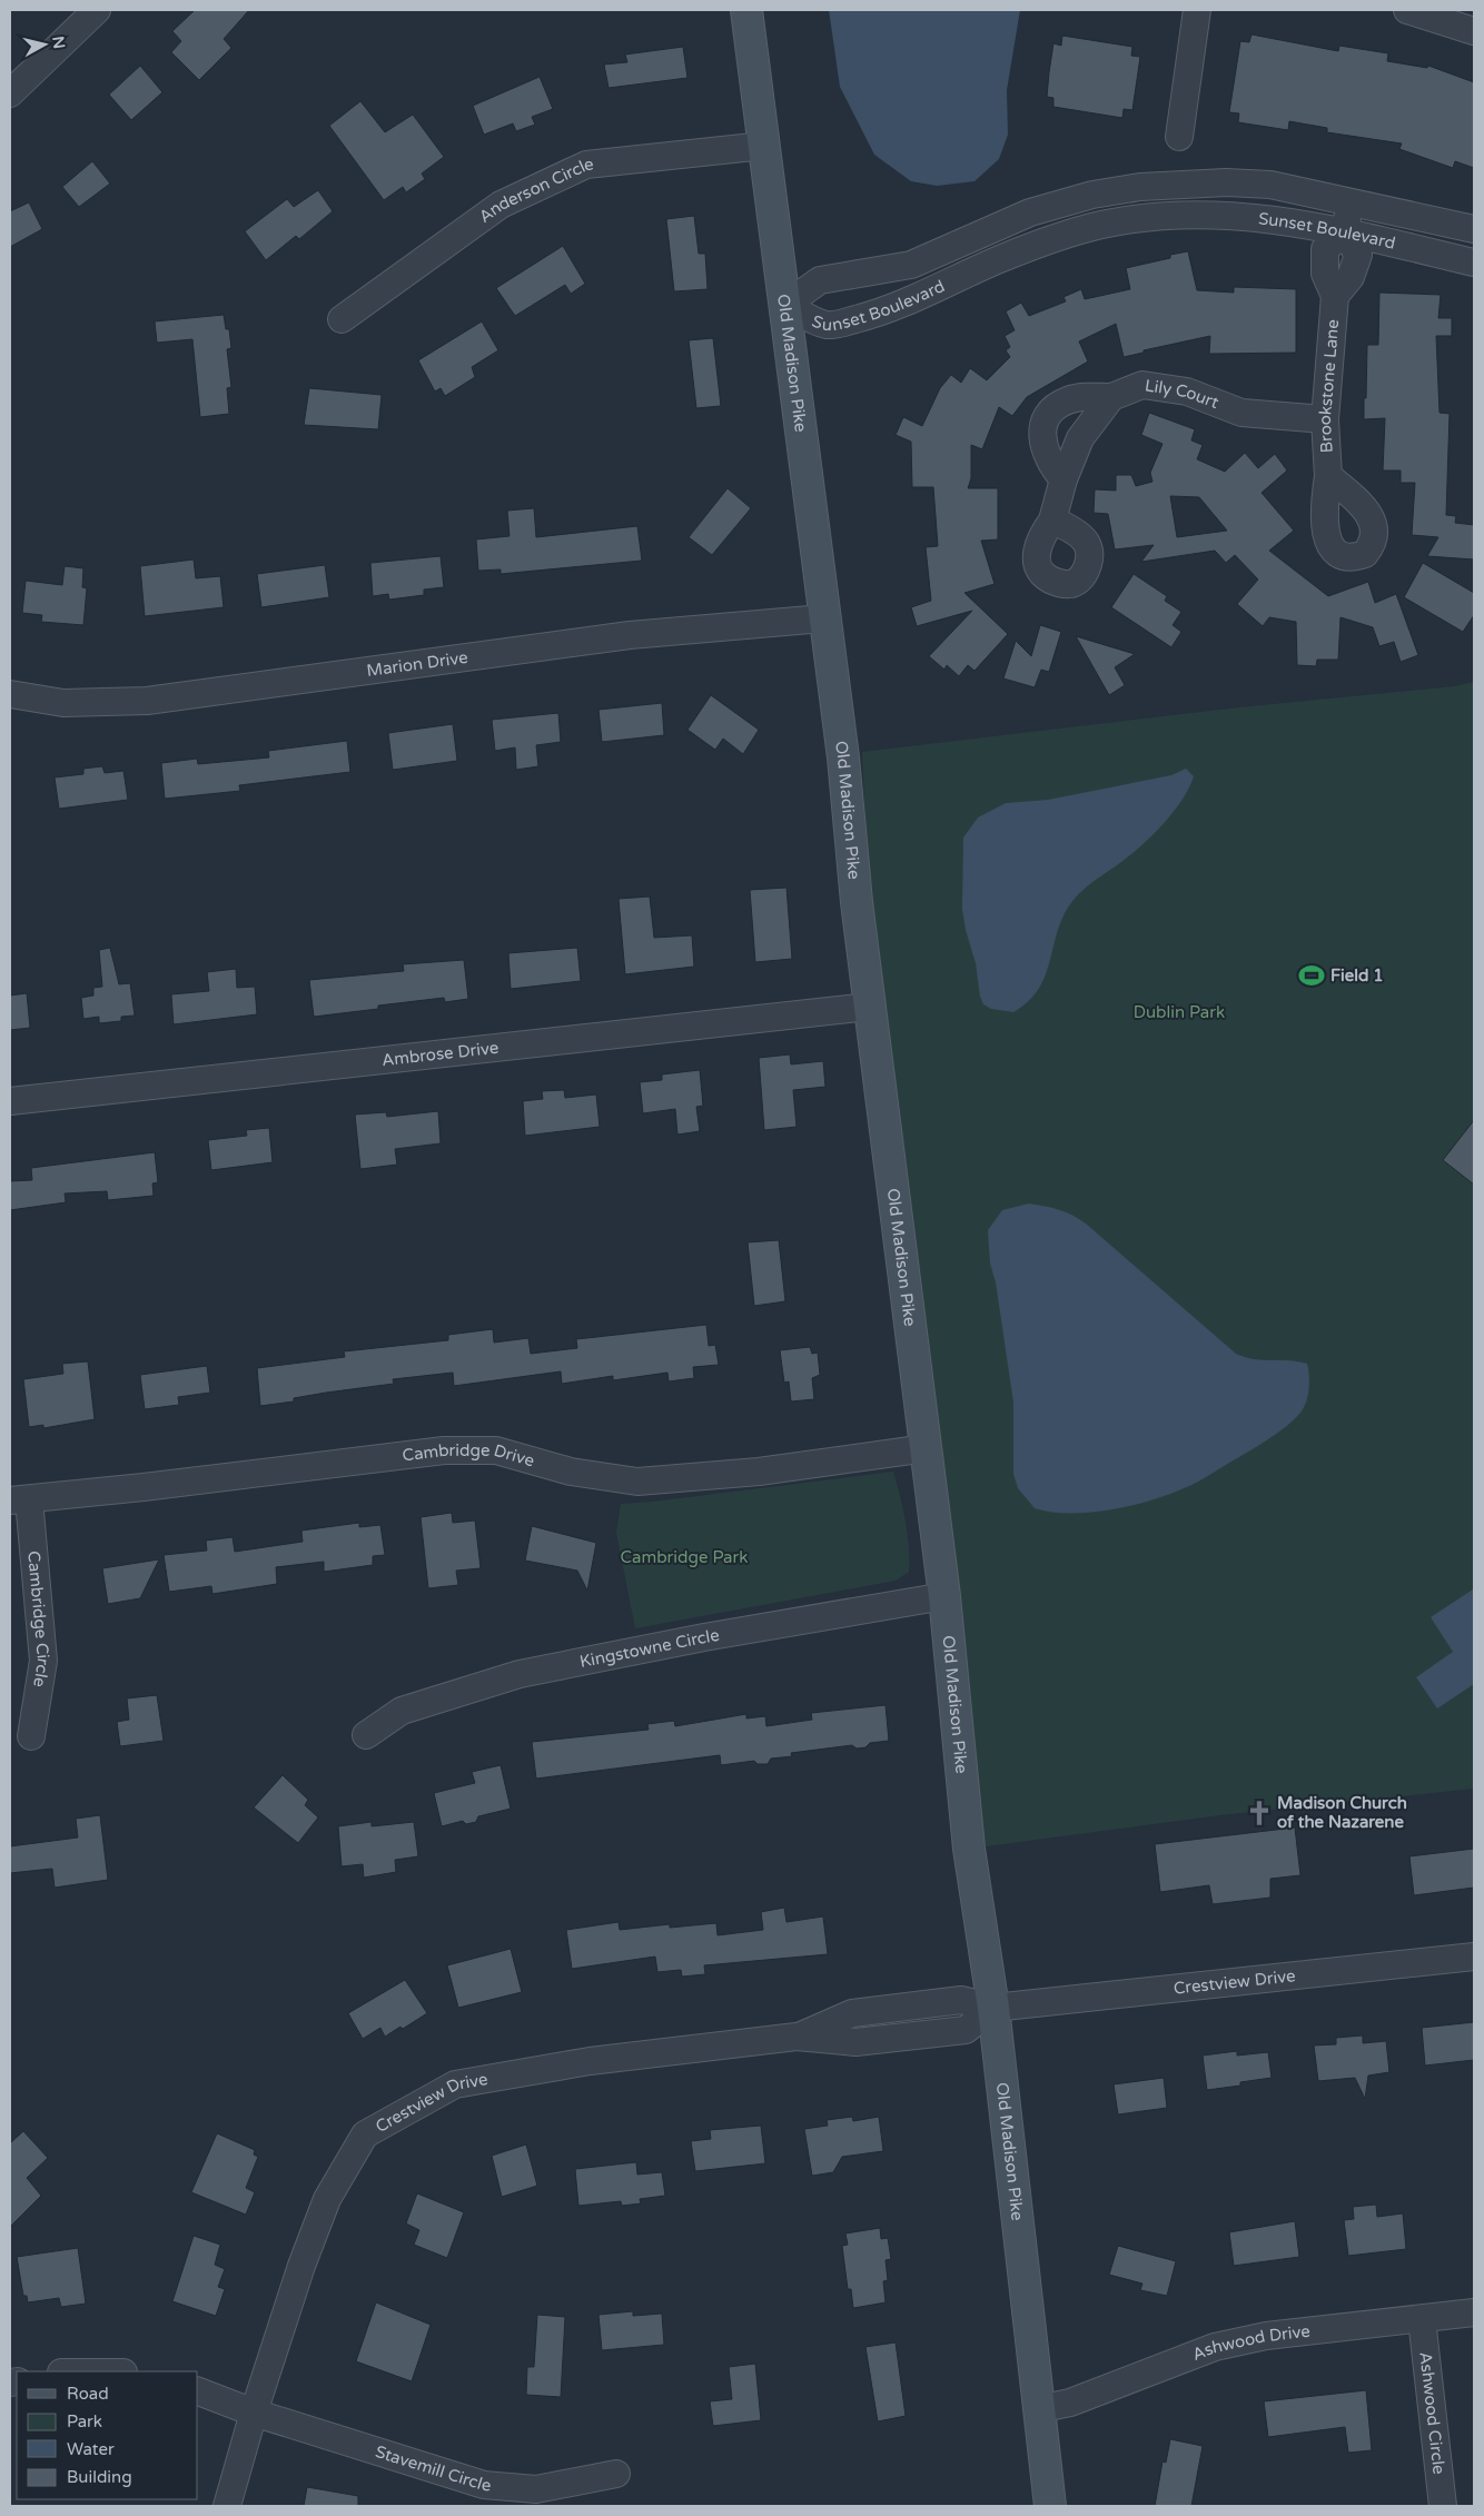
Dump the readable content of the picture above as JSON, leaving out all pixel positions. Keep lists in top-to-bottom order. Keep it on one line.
{"streets":{"main road":["Old Madison Pike"],"street":["Anderson Circle","Sunset Boulevard","Brookstone Lane","Lily Court","Marion Drive","Ambrose Drive","Cambridge Drive","Cambridge Circle","Kingstowne Circle","Crestview Drive","Ashwood Drive","Ashwood Circle","Stavemill Circle"]},"crossings":[["Anderson Circle","Old Madison Pike"],["Sunset Boulevard","Old Madison Pike"],["Sunset Boulevard","Brookstone Lane"],["Old Madison Pike","Marion Drive"],["Old Madison Pike","Ambrose Drive"],["Old Madison Pike","Cambridge Drive"],["Old Madison Pike","Kingstowne Circle"],["Old Madison Pike","Crestview Drive"],["Old Madison Pike","Ashwood Drive"],["Brookstone Lane","Lily Court"],["Cambridge Drive","Cambridge Circle"],["Crestview Drive","Stavemill Circle"],["Ashwood Drive","Ashwood Circle"]],"parks":["Dublin Park","Cambridge Park"],"places":{"sports":["Field 1"],"church":["Madison Church of the Nazarene"]},"legend":["Road","Park","Water","Building"],"north":"right"}
